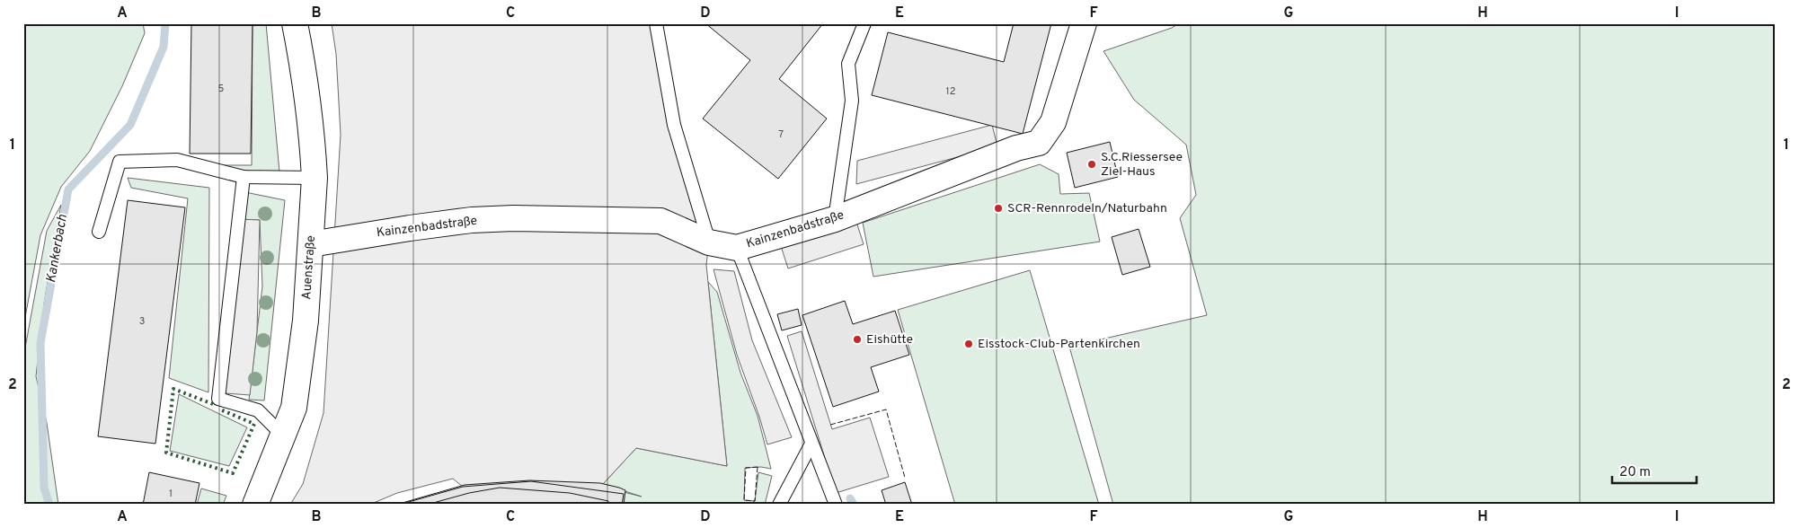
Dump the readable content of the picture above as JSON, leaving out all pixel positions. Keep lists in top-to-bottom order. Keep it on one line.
{"streets":{"street":["Kainzenbadstraße","Auenstraße"]},"crossings":[["Kainzenbadstraße","Auenstraße"]],"water":["Kankerbach"],"places":["S.C.Riessersee Ziel-Haus","SCR-Rennrodeln/Naturbahn","Eishütte","Eisstock-Club-Partenkirchen"],"house_numbers":["5","12","7","3","1"],"scale_bar":"20 m","grid":{"columns":["A","B","C","D","E","F","G","H","I"],"rows":["1","2"]}}
